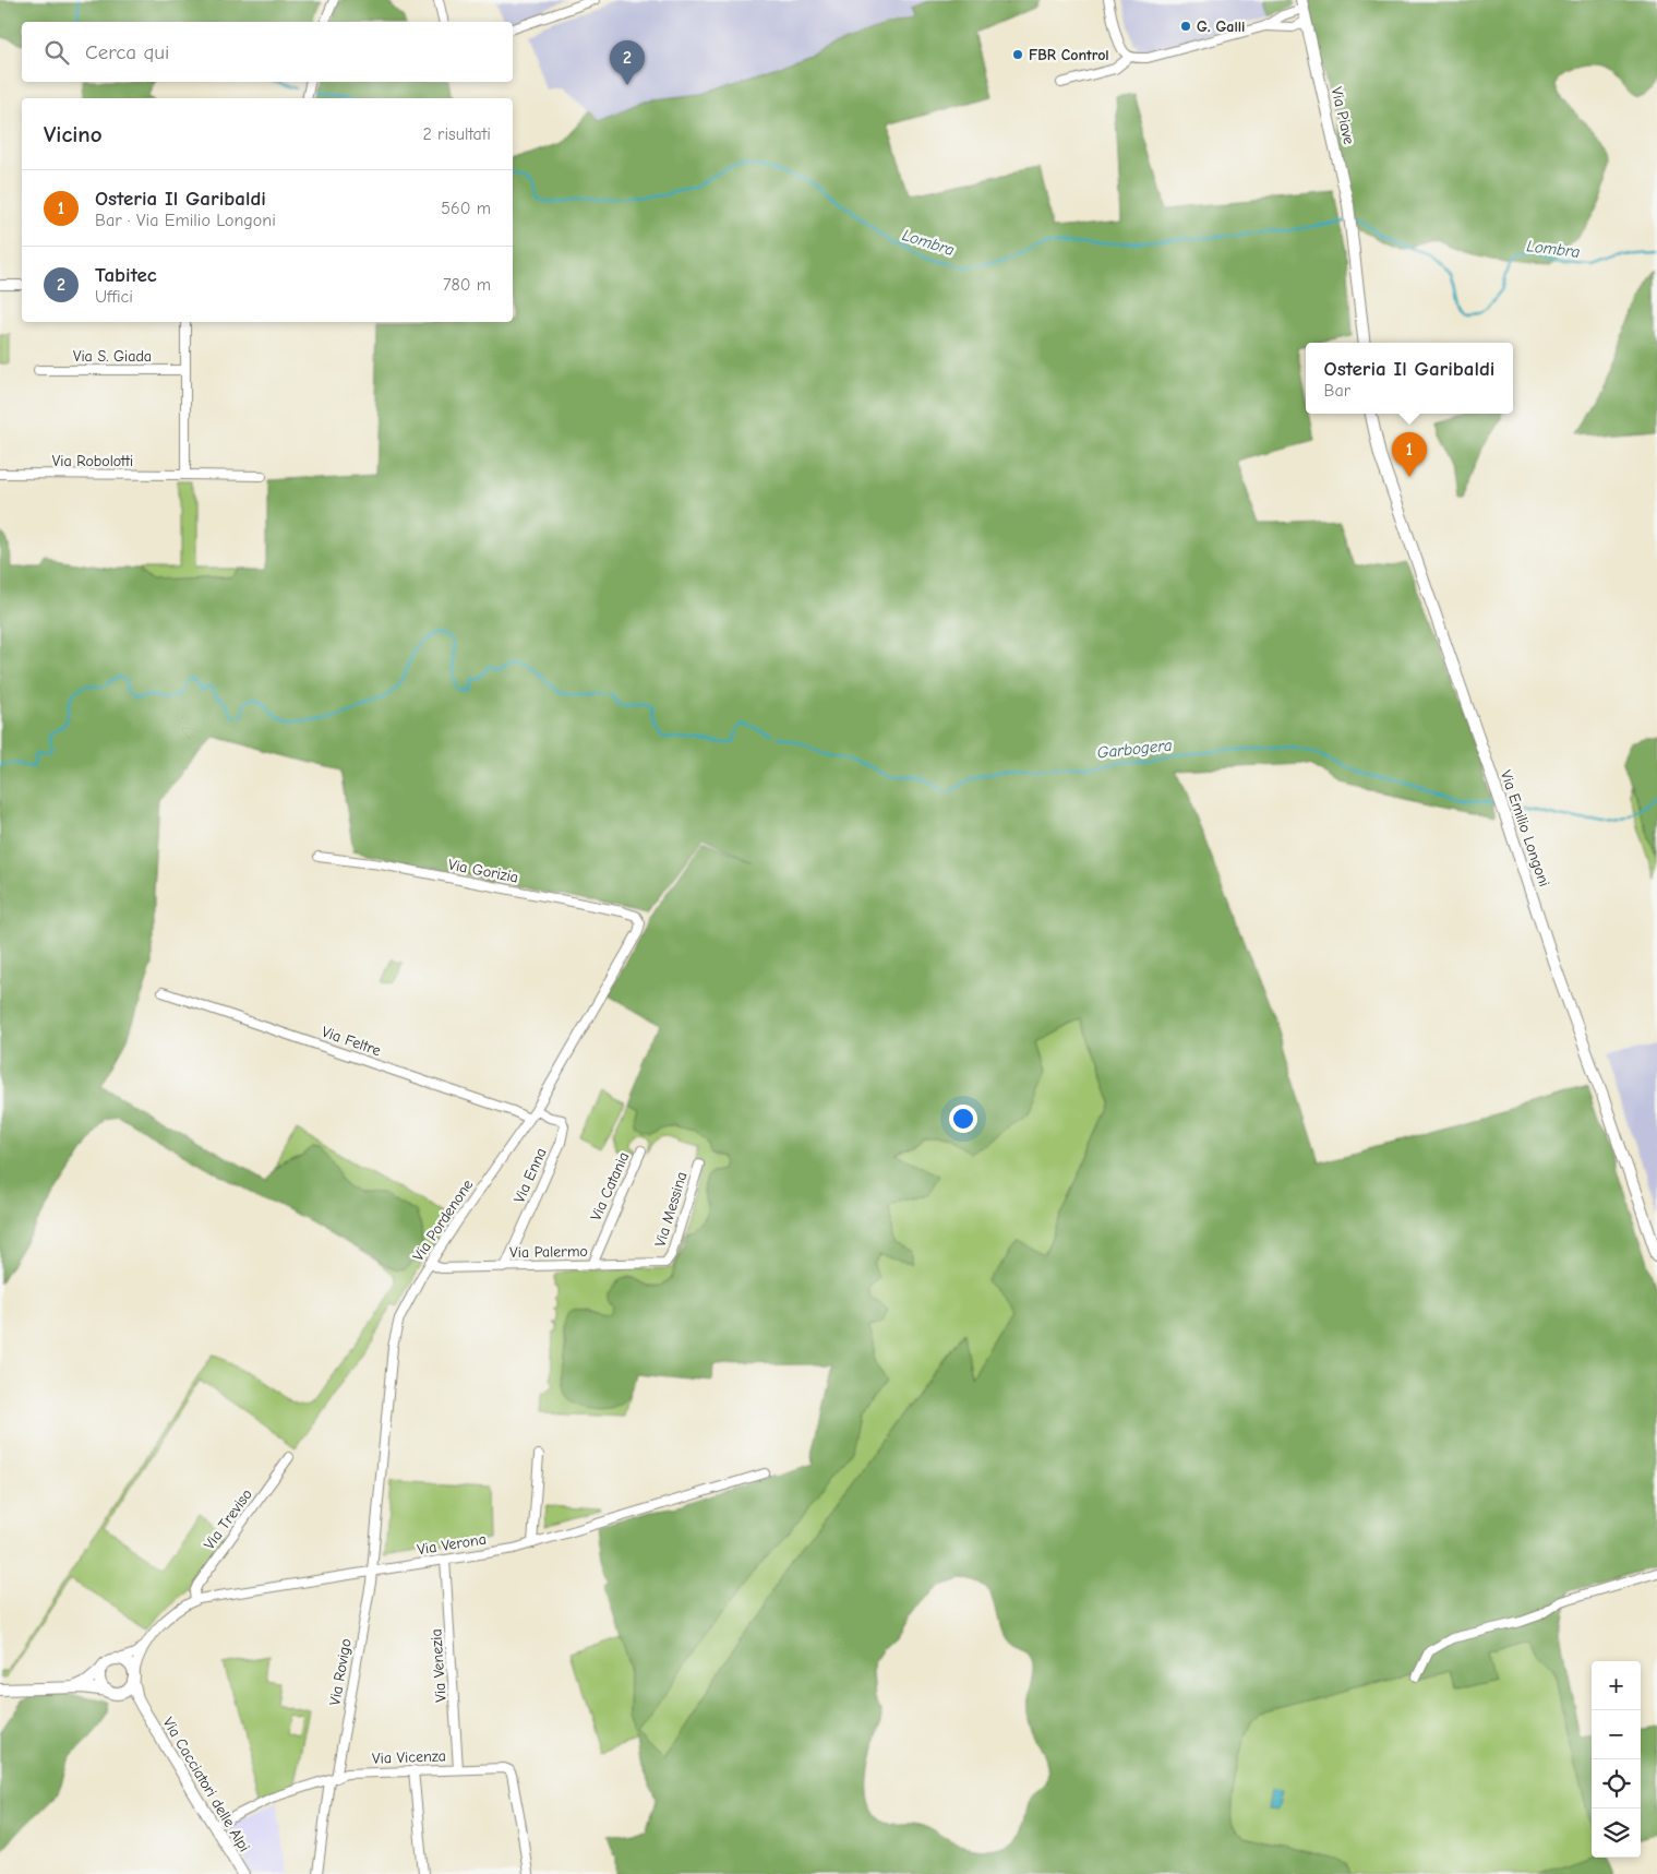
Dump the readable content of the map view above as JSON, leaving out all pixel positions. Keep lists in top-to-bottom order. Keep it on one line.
{"streets":{"street":["Via Piave","Via S. Giada","Via Robolotti","Via Emilio Longoni","Via Gorizia","Via Feltre","Via Enna","Via Catania","Via Messina","Via Pordenone","Via Palermo","Via Treviso","Via Verona","Via Venezia","Via Rovigo","Via Vicenza","Via Cacciatori delle Alpi"]},"crossings":[["Via Gorizia","Via Pordenone"],["Via Feltre","Via Pordenone"],["Via Enna","Via Pordenone"],["Via Enna","Via Palermo"],["Via Catania","Via Palermo"],["Via Messina","Via Palermo"],["Via Pordenone","Via Palermo"],["Via Pordenone","Via Verona"],["Via Pordenone","Via Rovigo"],["Via Treviso","Via Verona"],["Via Verona","Via Venezia"],["Via Verona","Via Rovigo"],["Via Verona","Via Cacciatori delle Alpi"],["Via Venezia","Via Vicenza"],["Via Rovigo","Via Vicenza"],["Via Vicenza","Via Cacciatori delle Alpi"]],"water":["Lombra","Garbogera"],"places":["G. Galli","FBR Control"],"page":{"search":"Cerca qui","pins":["2","1"],"heading":["Vicino","2 risultati"],"list":[{"mark":"1","name":"Osteria Il Garibaldi","note":"Bar · Via Emilio Longoni","value":"560 m"},{"mark":"2","name":"Tabitec","note":"Uffici","value":"780 m"}],"popup":["Osteria Il Garibaldi","Bar"],"map_buttons":["+","−"]}}
